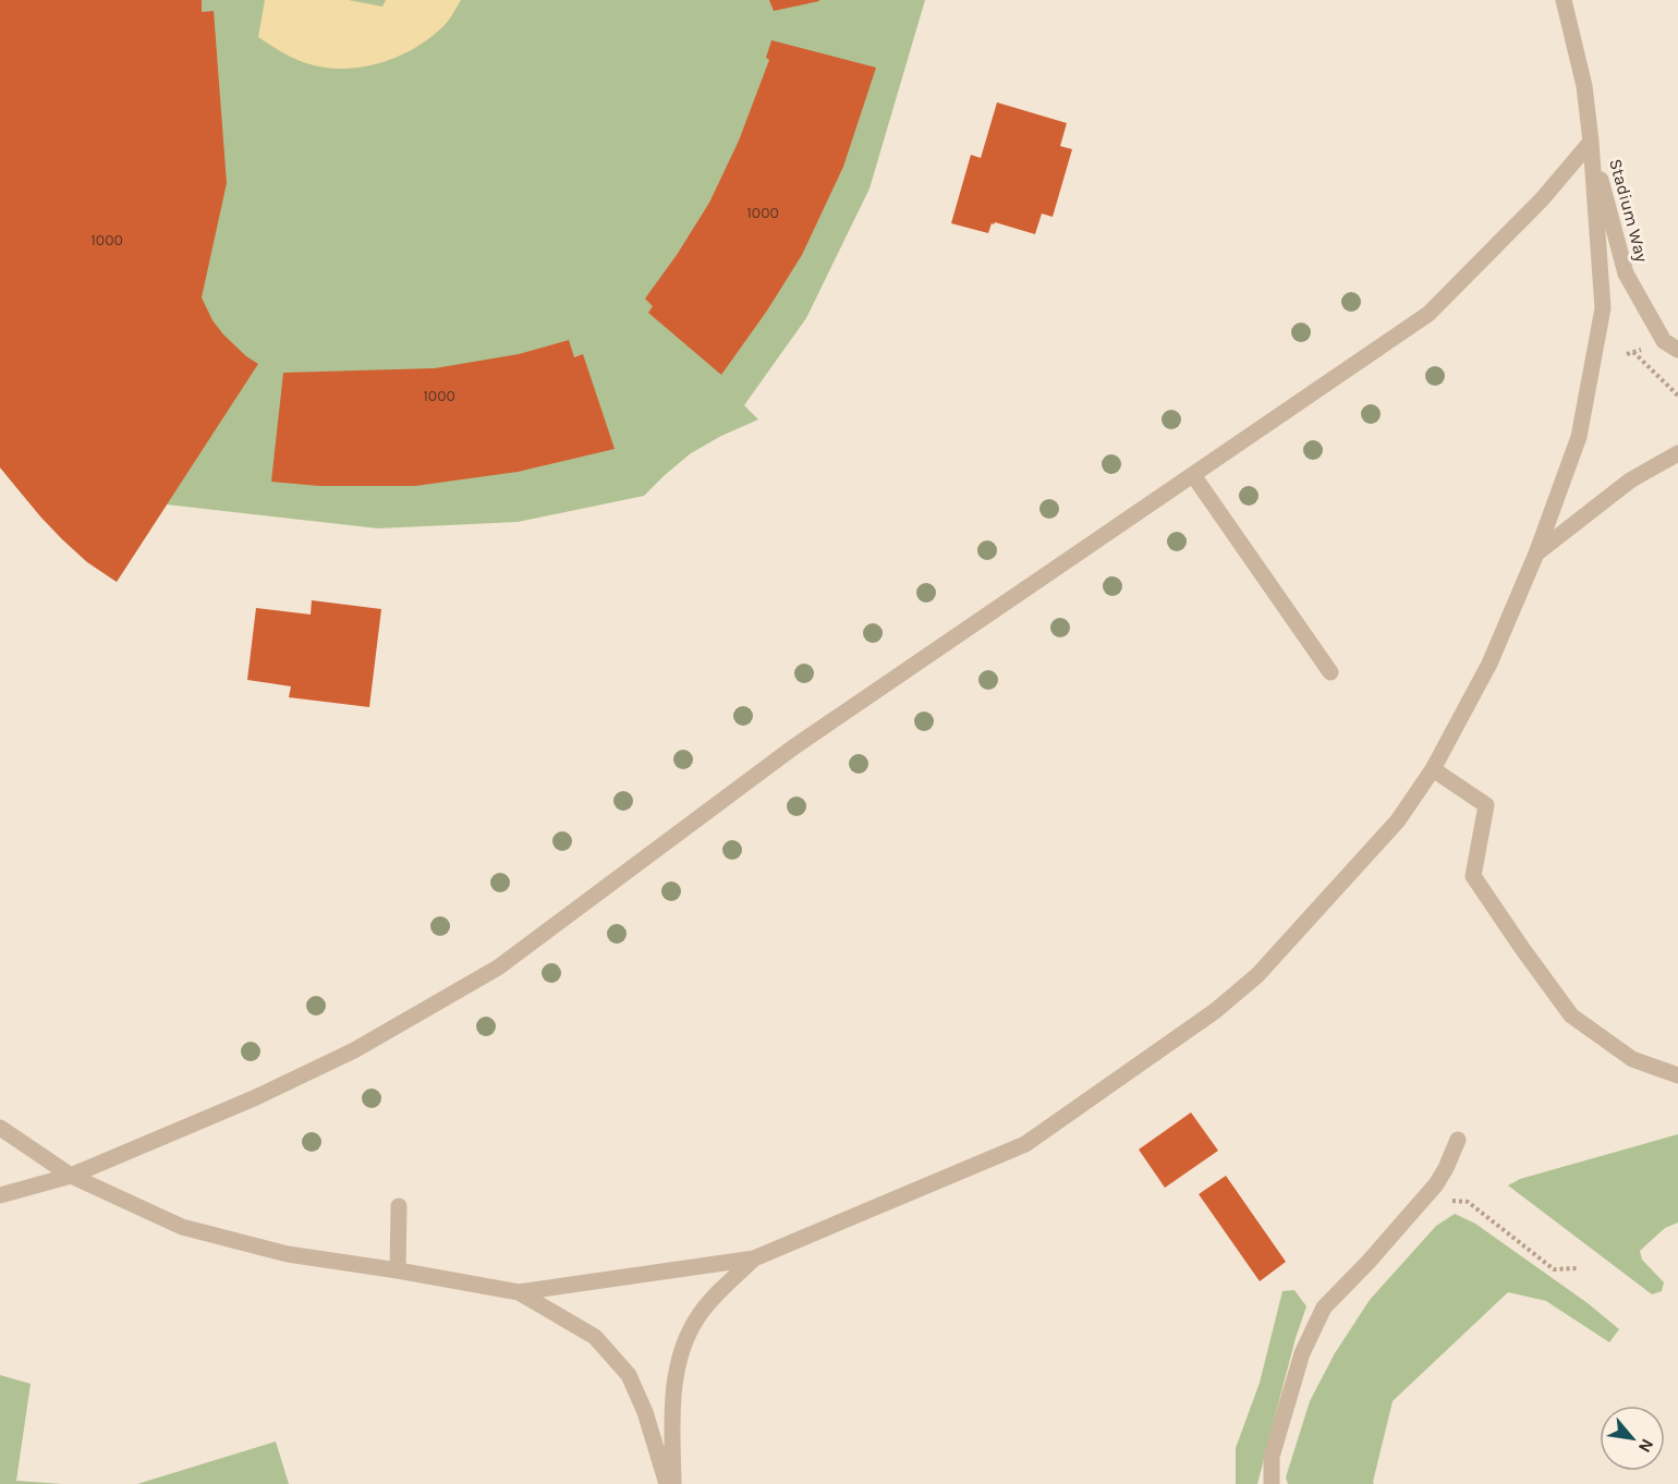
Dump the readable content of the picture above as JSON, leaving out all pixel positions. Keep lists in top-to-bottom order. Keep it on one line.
{"streets":{"lane":["Stadium Way"]},"house_numbers":["1000","1000","1000"],"north":"bottom right"}
